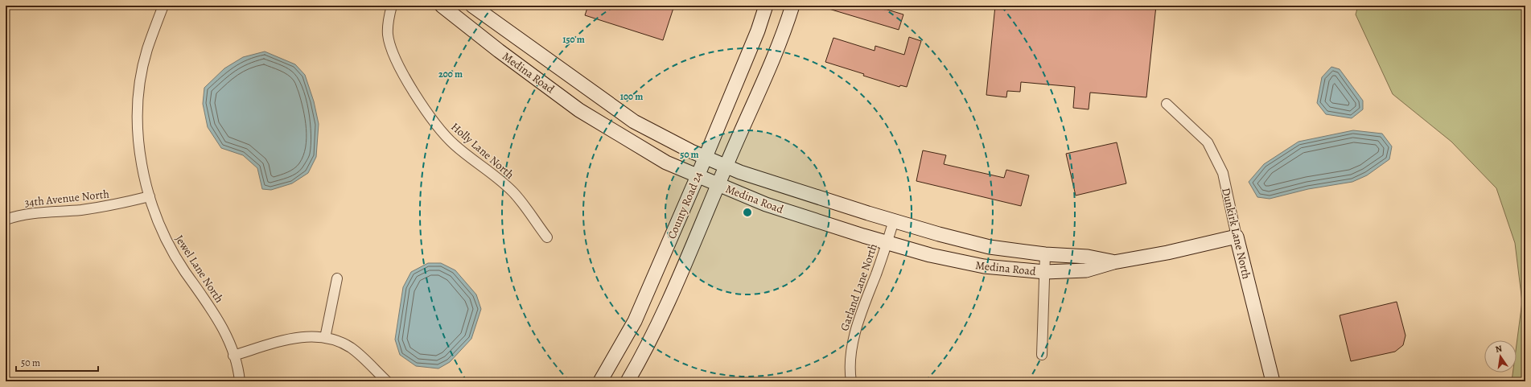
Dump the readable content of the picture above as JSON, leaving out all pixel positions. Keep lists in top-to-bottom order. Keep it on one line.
{"streets":{"street":["Medina Road","Holly Lane North","34th Avenue North","County Road 24","Dunkirk Lane North","Jewel Lane North","Garland Lane North"]},"crossings":[["Medina Road","County Road 24"],["Medina Road","Dunkirk Lane North"],["Medina Road","Garland Lane North"],["34th Avenue North","Jewel Lane North"]],"scale_bar":"50 m","north":"top","rings":["150 m","200 m","100 m","50 m"]}
